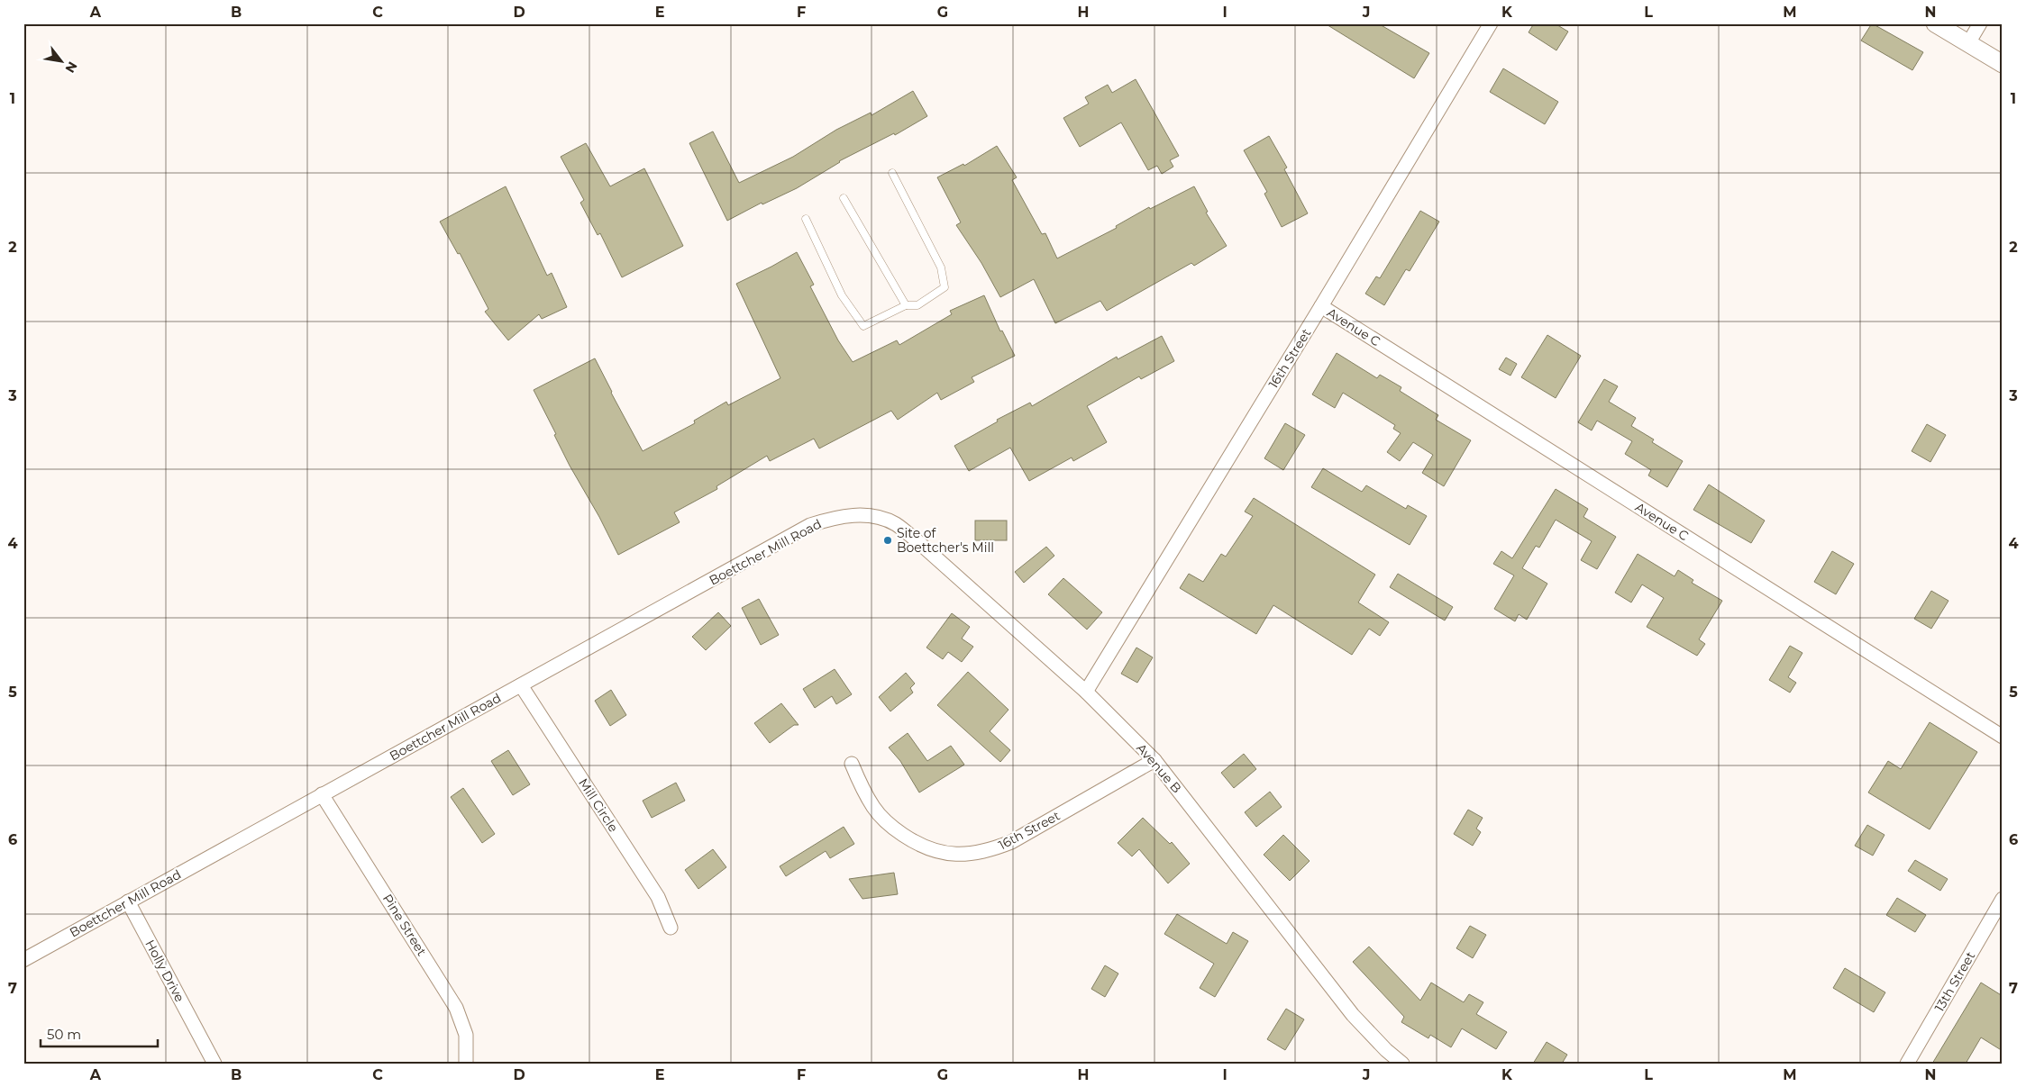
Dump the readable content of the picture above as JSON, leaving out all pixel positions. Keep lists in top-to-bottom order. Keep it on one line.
{"streets":{"street":["Avenue C","16th Street","Boettcher Mill Road","Avenue B","Mill Circle","Pine Street","Holly Drive","13th Street"]},"crossings":[["Avenue C","16th Street"],["16th Street","Avenue B"],["Boettcher Mill Road","Avenue B"],["Boettcher Mill Road","Mill Circle"],["Boettcher Mill Road","Pine Street"],["Boettcher Mill Road","Holly Drive"]],"places":["Site of Boettcher's Mill"],"scale_bar":"50 m","north":"bottom right","grid":{"columns":["A","B","C","D","E","F","G","H","I","J","K","L","M","N"],"rows":["1","2","3","4","5","6","7"]}}
